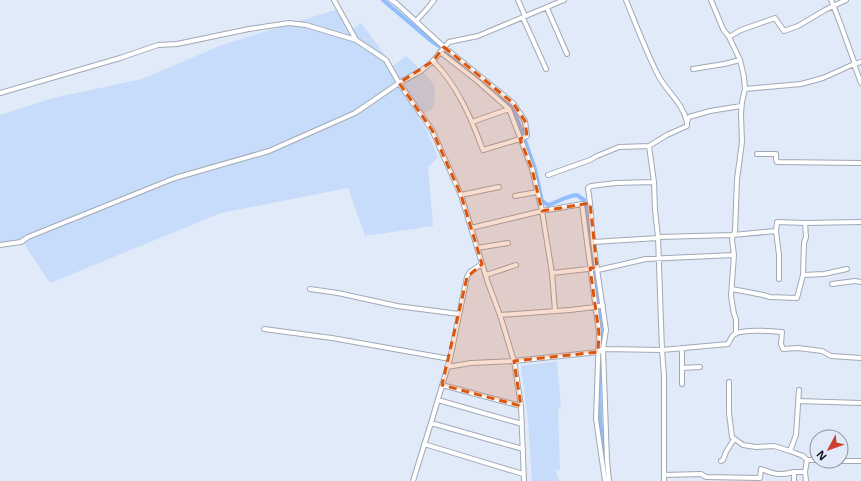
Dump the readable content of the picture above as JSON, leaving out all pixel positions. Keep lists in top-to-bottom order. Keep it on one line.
{"north":"bottom left"}
